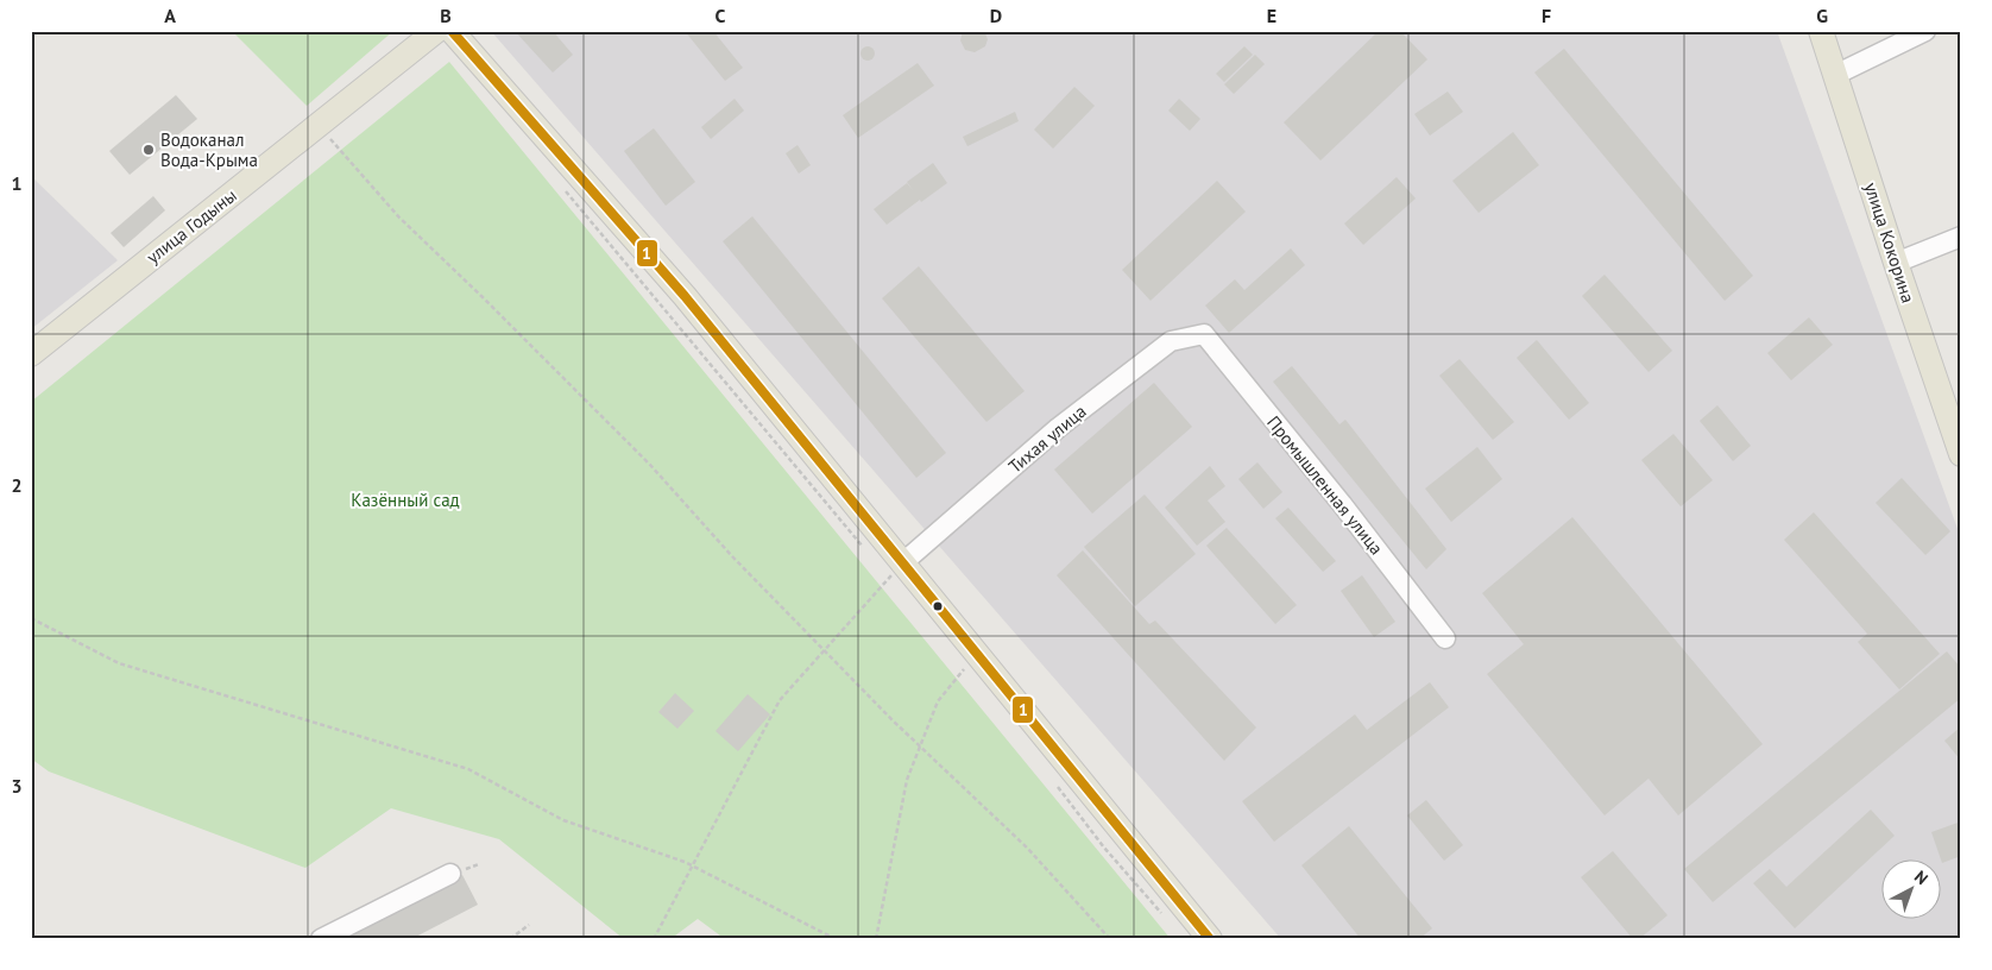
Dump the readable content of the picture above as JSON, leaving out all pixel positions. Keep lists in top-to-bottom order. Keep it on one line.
{"streets":{"main road":["улица Годыны","улица Кокорина"],"street":["Тихая улица","Промышленная улица"]},"crossings":[["Тихая улица","Промышленная улица"]],"parks":["Казённый сад"],"places":["Водоканал Вода-Крыма"],"lines":["transit line 1"],"north":"top right","grid":{"columns":["A","B","C","D","E","F","G"],"rows":["1","2","3"]}}
